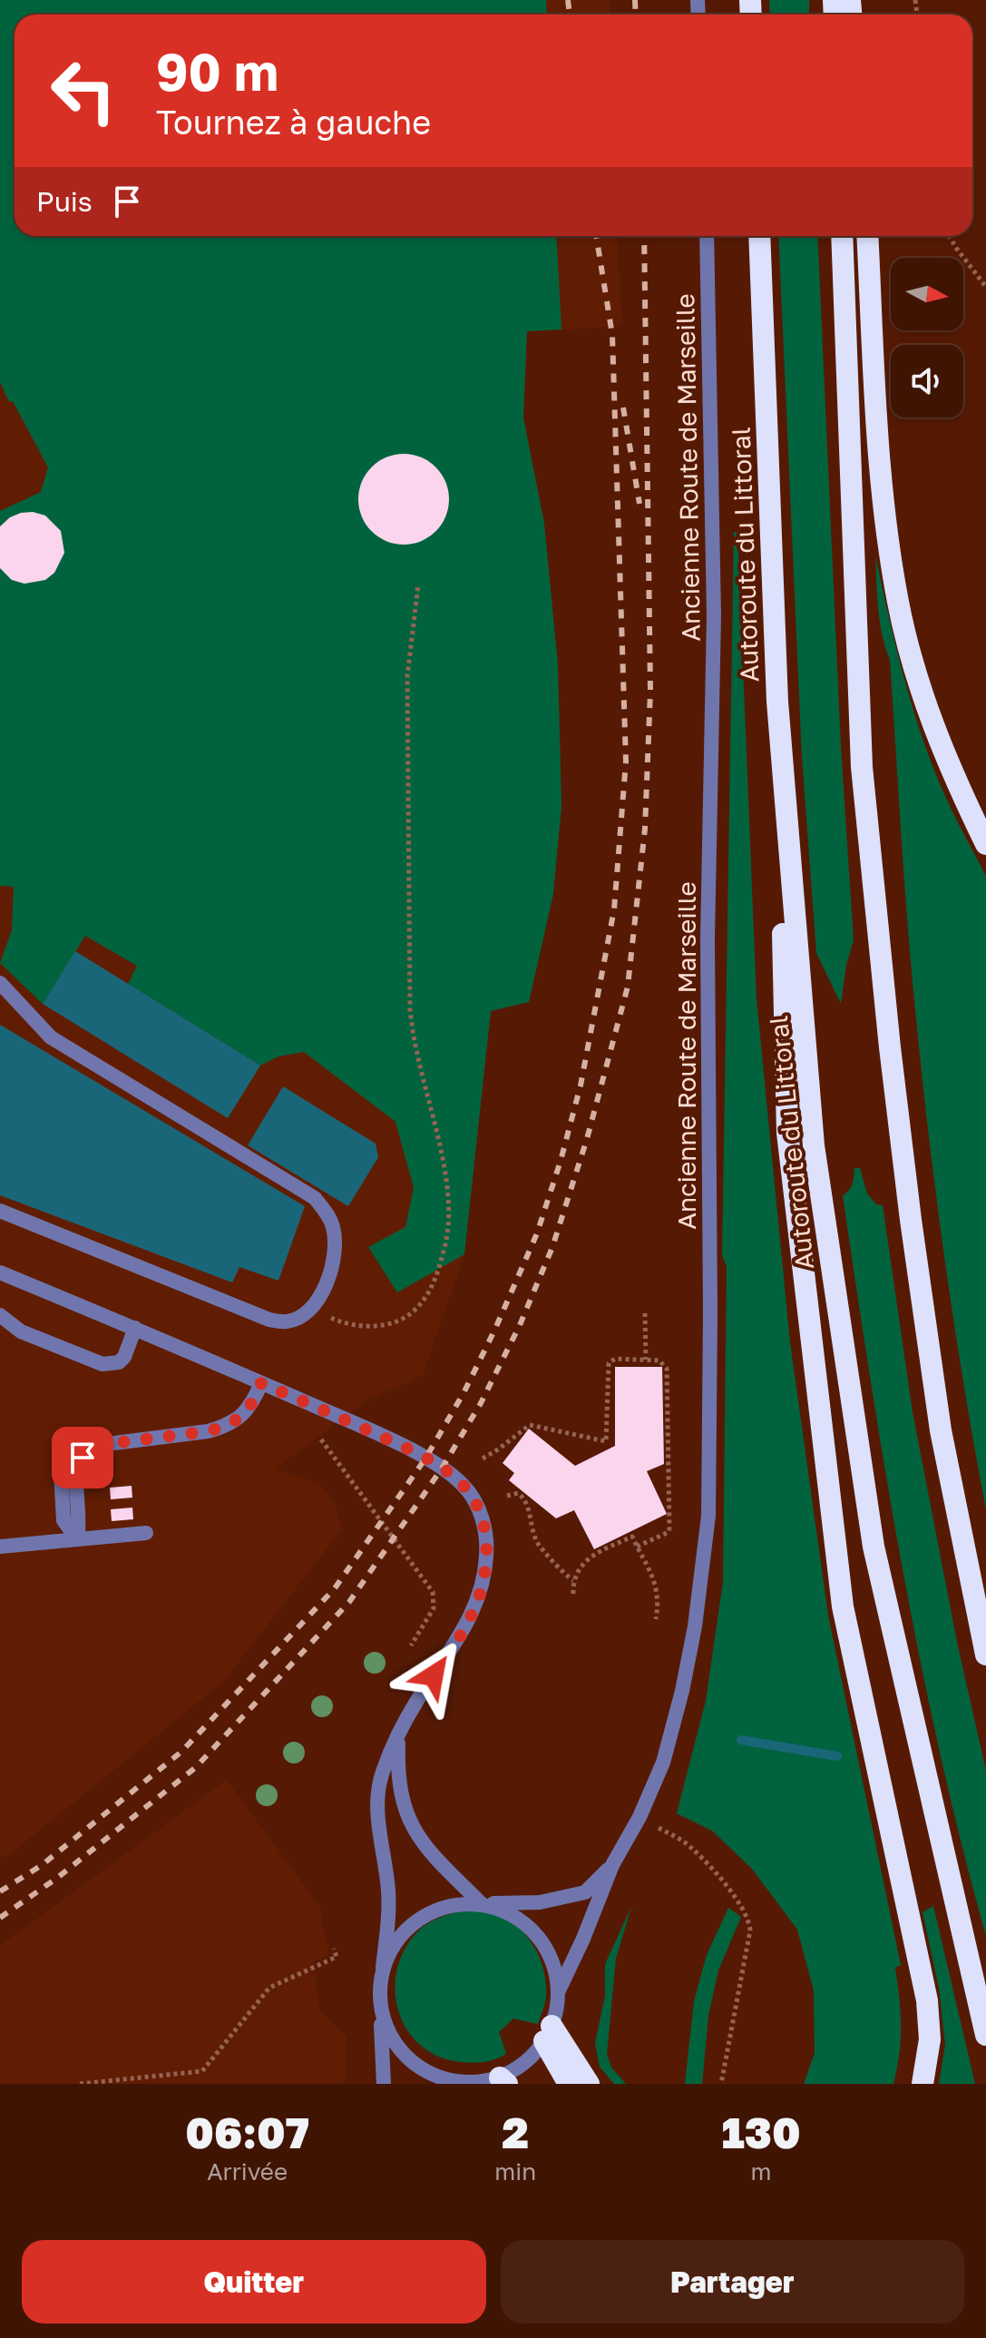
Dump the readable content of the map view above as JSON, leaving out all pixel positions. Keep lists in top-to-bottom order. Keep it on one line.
{"streets":{"highway":["Autoroute du Littoral"],"street":["Ancienne Route de Marseille"]},"north":"right","page":{"turn":["90 m","Tournez à gauche"],"then":"Puis","eta":["06:07","Arrivée","2","min","130","m"],"buttons":["Quitter","Partager"]}}
